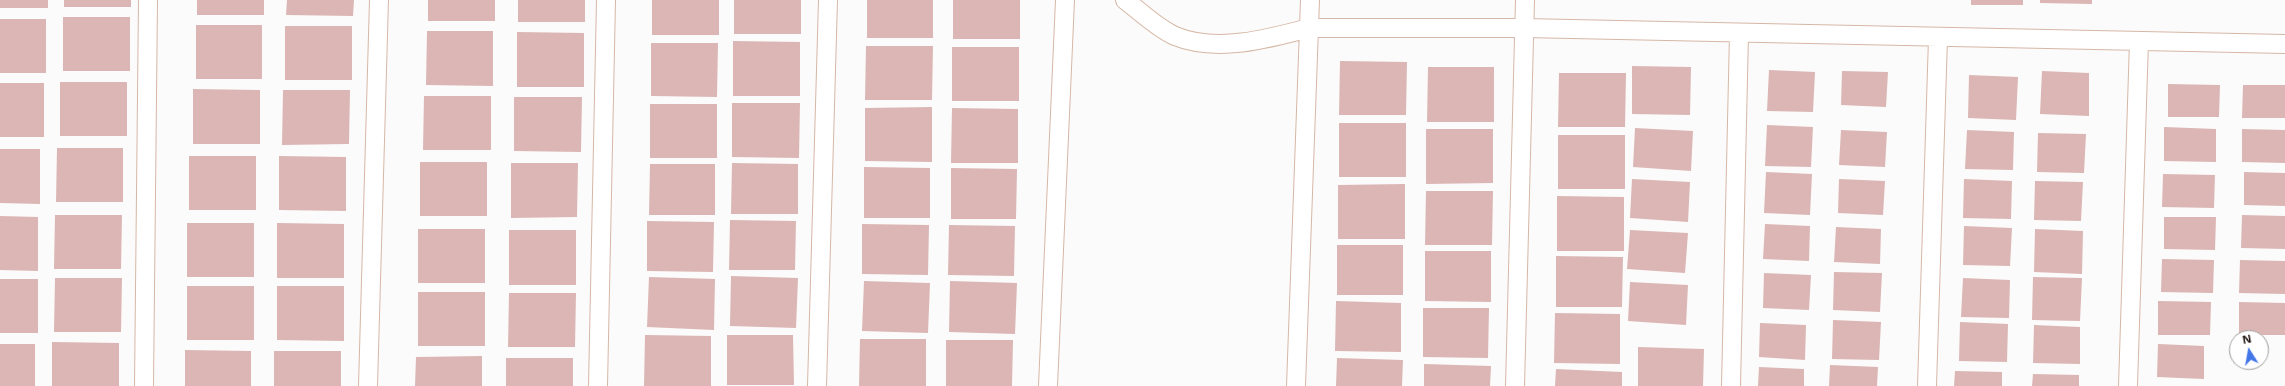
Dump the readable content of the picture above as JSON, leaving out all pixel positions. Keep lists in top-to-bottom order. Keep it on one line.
{"north":"top"}
